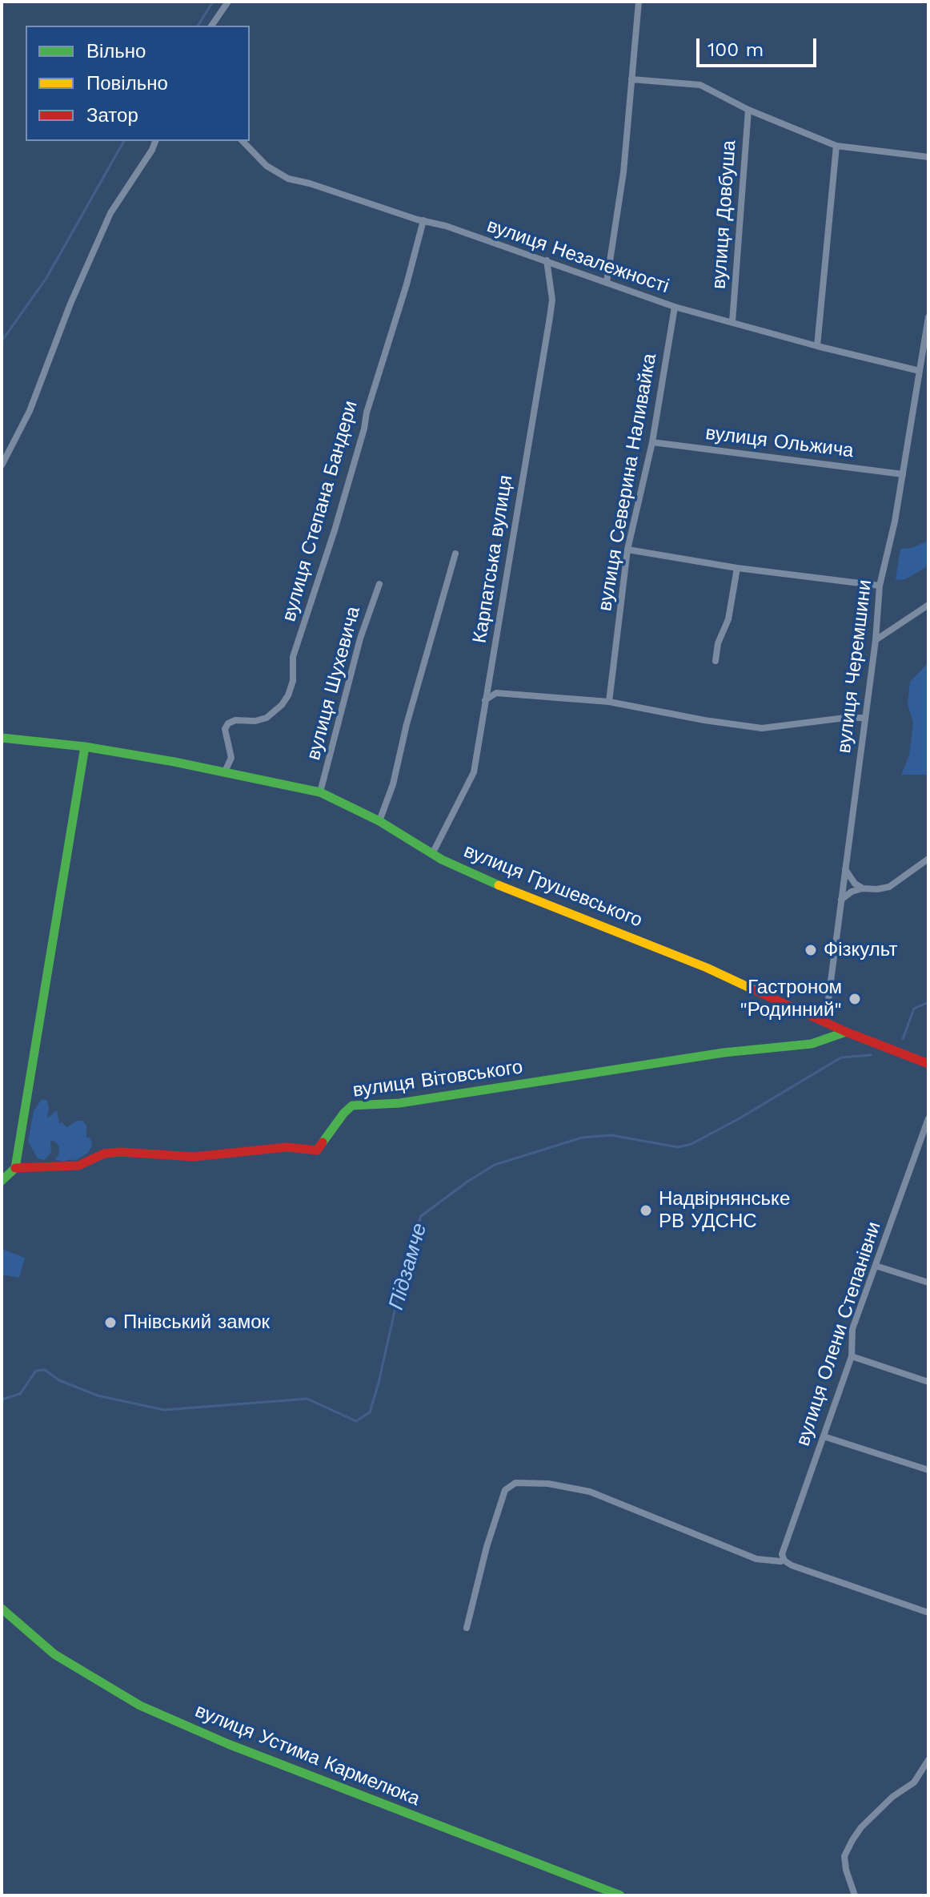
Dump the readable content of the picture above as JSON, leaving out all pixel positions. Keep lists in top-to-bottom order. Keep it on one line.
{"streets":{"street":["вулиця Довбуша","вулиця Незалежності","вулиця Ольжича","вулиця Северина Наливайка","вулиця Степана Бандери","Карпатська вулиця","вулиця Черемшини","вулиця Шухевича","вулиця Грушевського","вулиця Вітовського","вулиця Олени Степанівни","вулиця Устима Кармелюка"]},"crossings":[["вулиця Довбуша","вулиця Незалежності"],["вулиця Незалежності","вулиця Северина Наливайка"],["вулиця Незалежності","вулиця Степана Бандери"],["вулиця Незалежності","Карпатська вулиця"],["вулиця Незалежності","вулиця Черемшини"],["вулиця Ольжича","вулиця Северина Наливайка"],["вулиця Ольжича","вулиця Черемшини"],["вулиця Степана Бандери","вулиця Грушевського"],["Карпатська вулиця","вулиця Грушевського"],["вулиця Черемшини","вулиця Грушевського"],["вулиця Шухевича","вулиця Грушевського"],["вулиця Грушевського","вулиця Вітовського"]],"water":["Підзамче"],"places":["Фізкульт","Гастроном \"Родинний\"","Надвірнянське РВ УДСНС","Пнівський замок"],"legend":["Вільно","Повільно","Затор"],"scale_bar":"100 m"}
